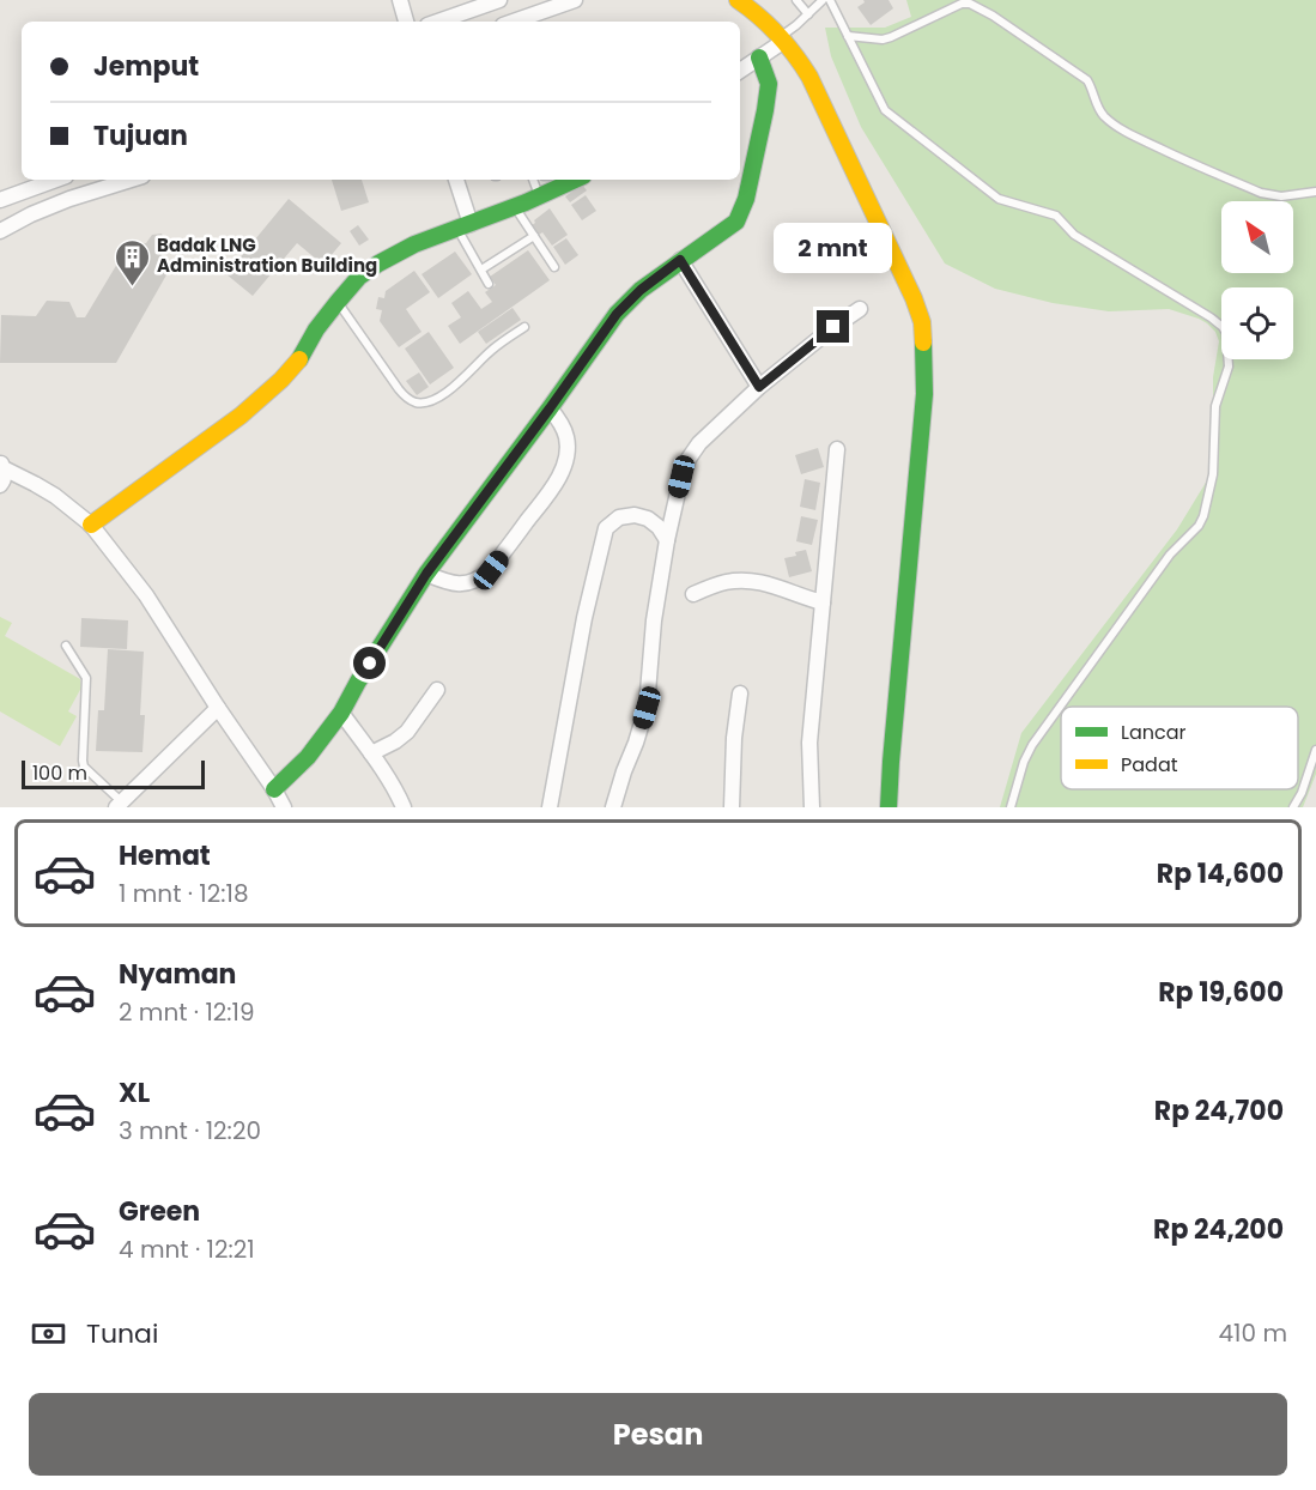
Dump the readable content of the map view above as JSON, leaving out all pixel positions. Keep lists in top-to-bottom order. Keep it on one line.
{"places":{"building":["Badak LNG Administration Building"]},"legend":["Lancar","Padat"],"scale_bar":"100 m","north":"top left","page":{"banner":["Jemput","Tujuan"],"bubble":"2 mnt","scale":"100 m","list":[{"name":"Hemat","note":"1 mnt · 12:18","value":"Rp 14,600"},{"name":"Nyaman","note":"2 mnt · 12:19","value":"Rp 19,600"},{"name":"XL","note":"3 mnt · 12:20","value":"Rp 24,700"},{"name":"Green","note":"4 mnt · 12:21","value":"Rp 24,200"}],"pay":["Tunai","410 m"],"buttons":"Pesan"}}
